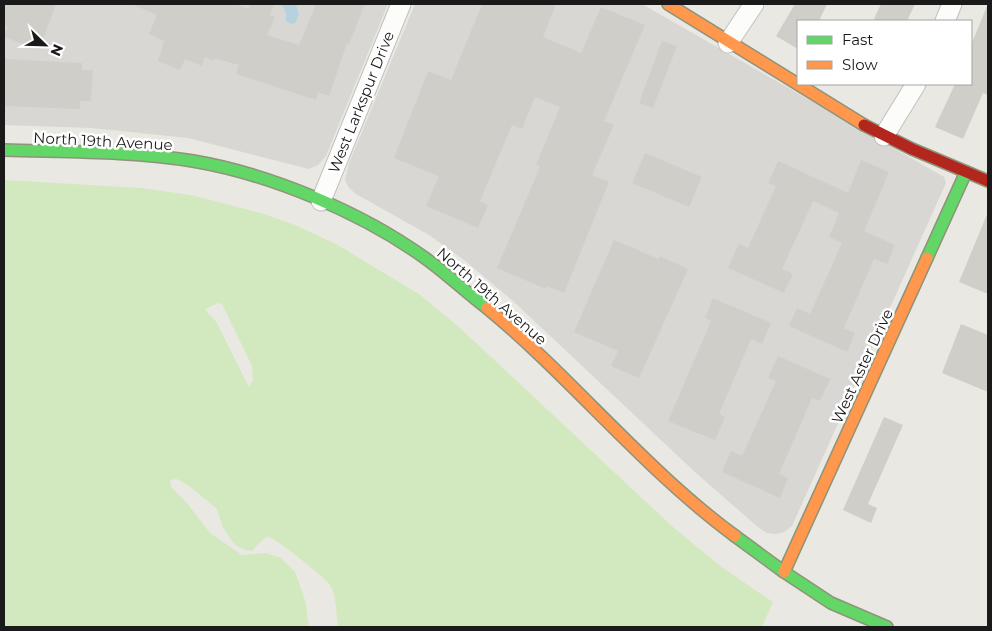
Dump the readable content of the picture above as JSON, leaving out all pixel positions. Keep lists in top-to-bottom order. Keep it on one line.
{"streets":{"main road":["North 19th Avenue","West Aster Drive"],"street":["West Larkspur Drive"]},"crossings":[["West Larkspur Drive","North 19th Avenue"],["North 19th Avenue","West Aster Drive"]],"legend":["Fast","Slow"],"north":"bottom right"}
